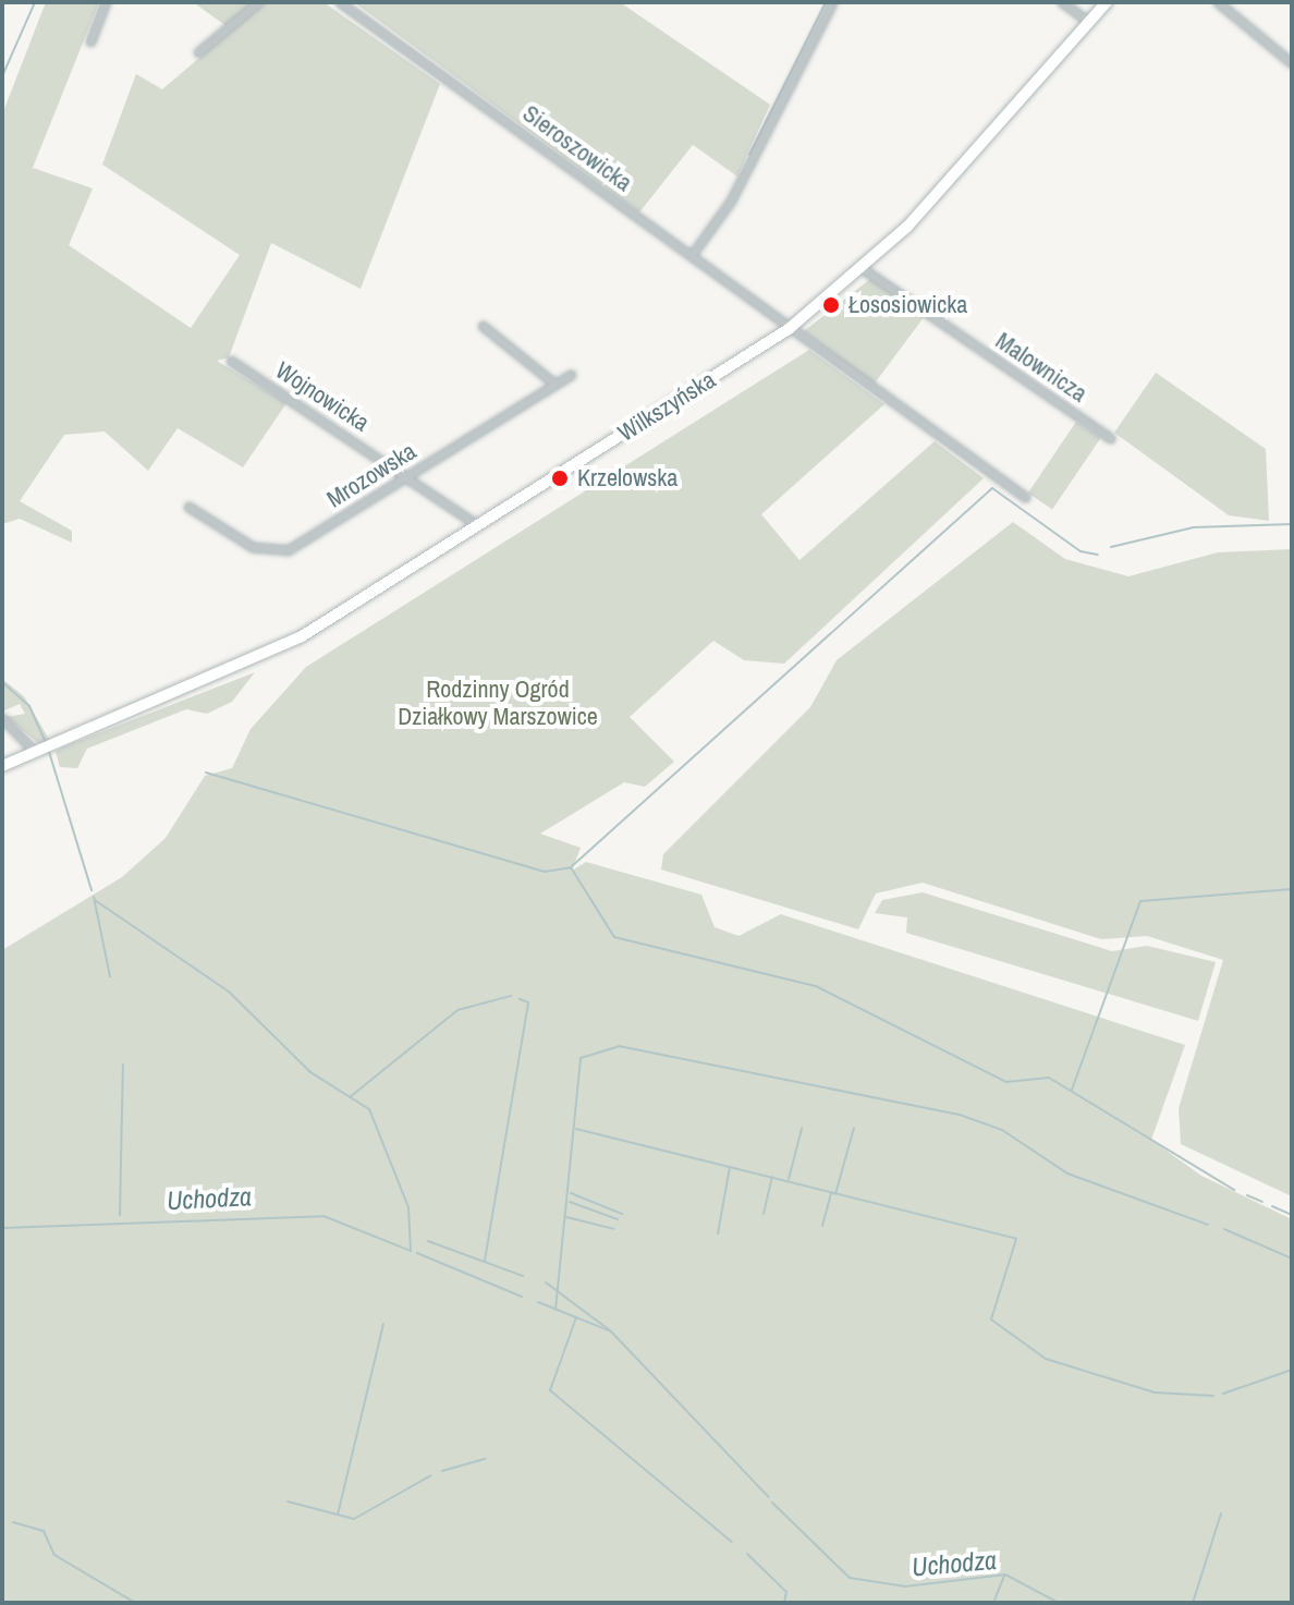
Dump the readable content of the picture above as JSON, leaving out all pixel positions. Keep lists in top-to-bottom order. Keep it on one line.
{"streets":{"street":["Sieroszowicka","Malownicza","Wojnowicka","Wilkszyńska","Mrozowska"]},"crossings":[["Sieroszowicka","Wilkszyńska"],["Malownicza","Wilkszyńska"],["Wojnowicka","Wilkszyńska"],["Wojnowicka","Mrozowska"]],"water":["Uchodza"],"parks":["Rodzinny Ogród Działkowy Marszowice"],"places":["Łososiowicka","Krzelowska"]}
